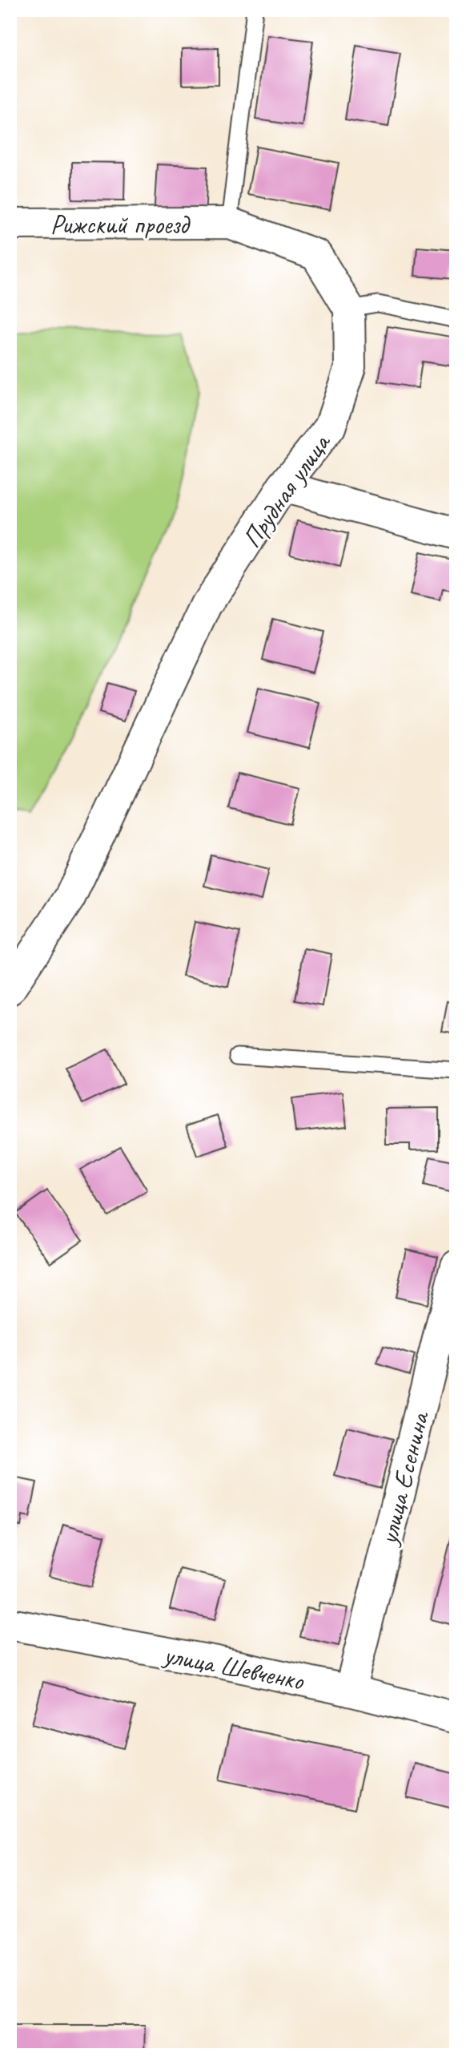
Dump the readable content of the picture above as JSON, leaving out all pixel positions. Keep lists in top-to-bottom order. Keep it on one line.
{"streets":{"street":["Рижский проезд","Прудная улица","улица Есенина","улица Шевченко"]},"crossings":[["Рижский проезд","Прудная улица"],["улица Есенина","улица Шевченко"]]}
